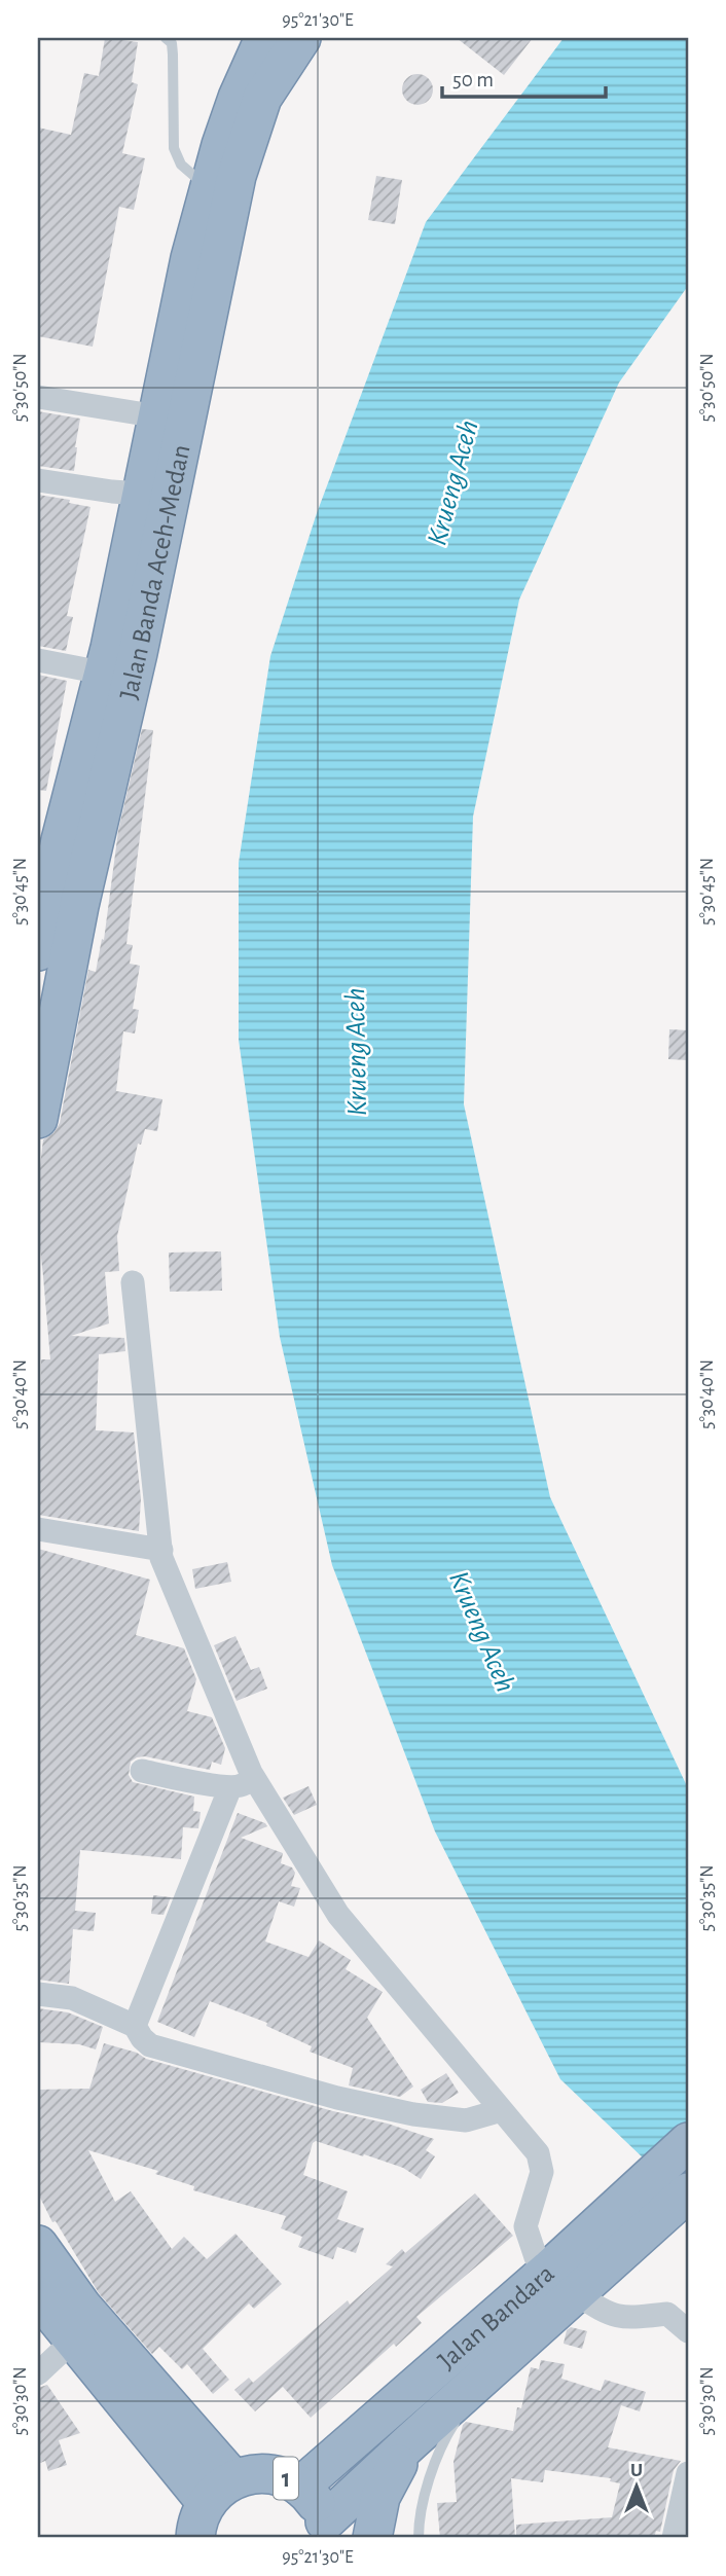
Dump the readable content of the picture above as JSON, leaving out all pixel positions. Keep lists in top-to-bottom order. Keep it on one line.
{"streets":{"highway":["Jalan Banda Aceh-Medan","Jalan Bandara","1"]},"crossings":[["Jalan Bandara","1"]],"water":["Krueng Aceh"],"scale_bar":"50 m","north":"top","coordinates":["95°21'30\"E","5°30'50\"N","5°30'45\"N","5°30'40\"N","5°30'35\"N","5°30'30\"N"]}
